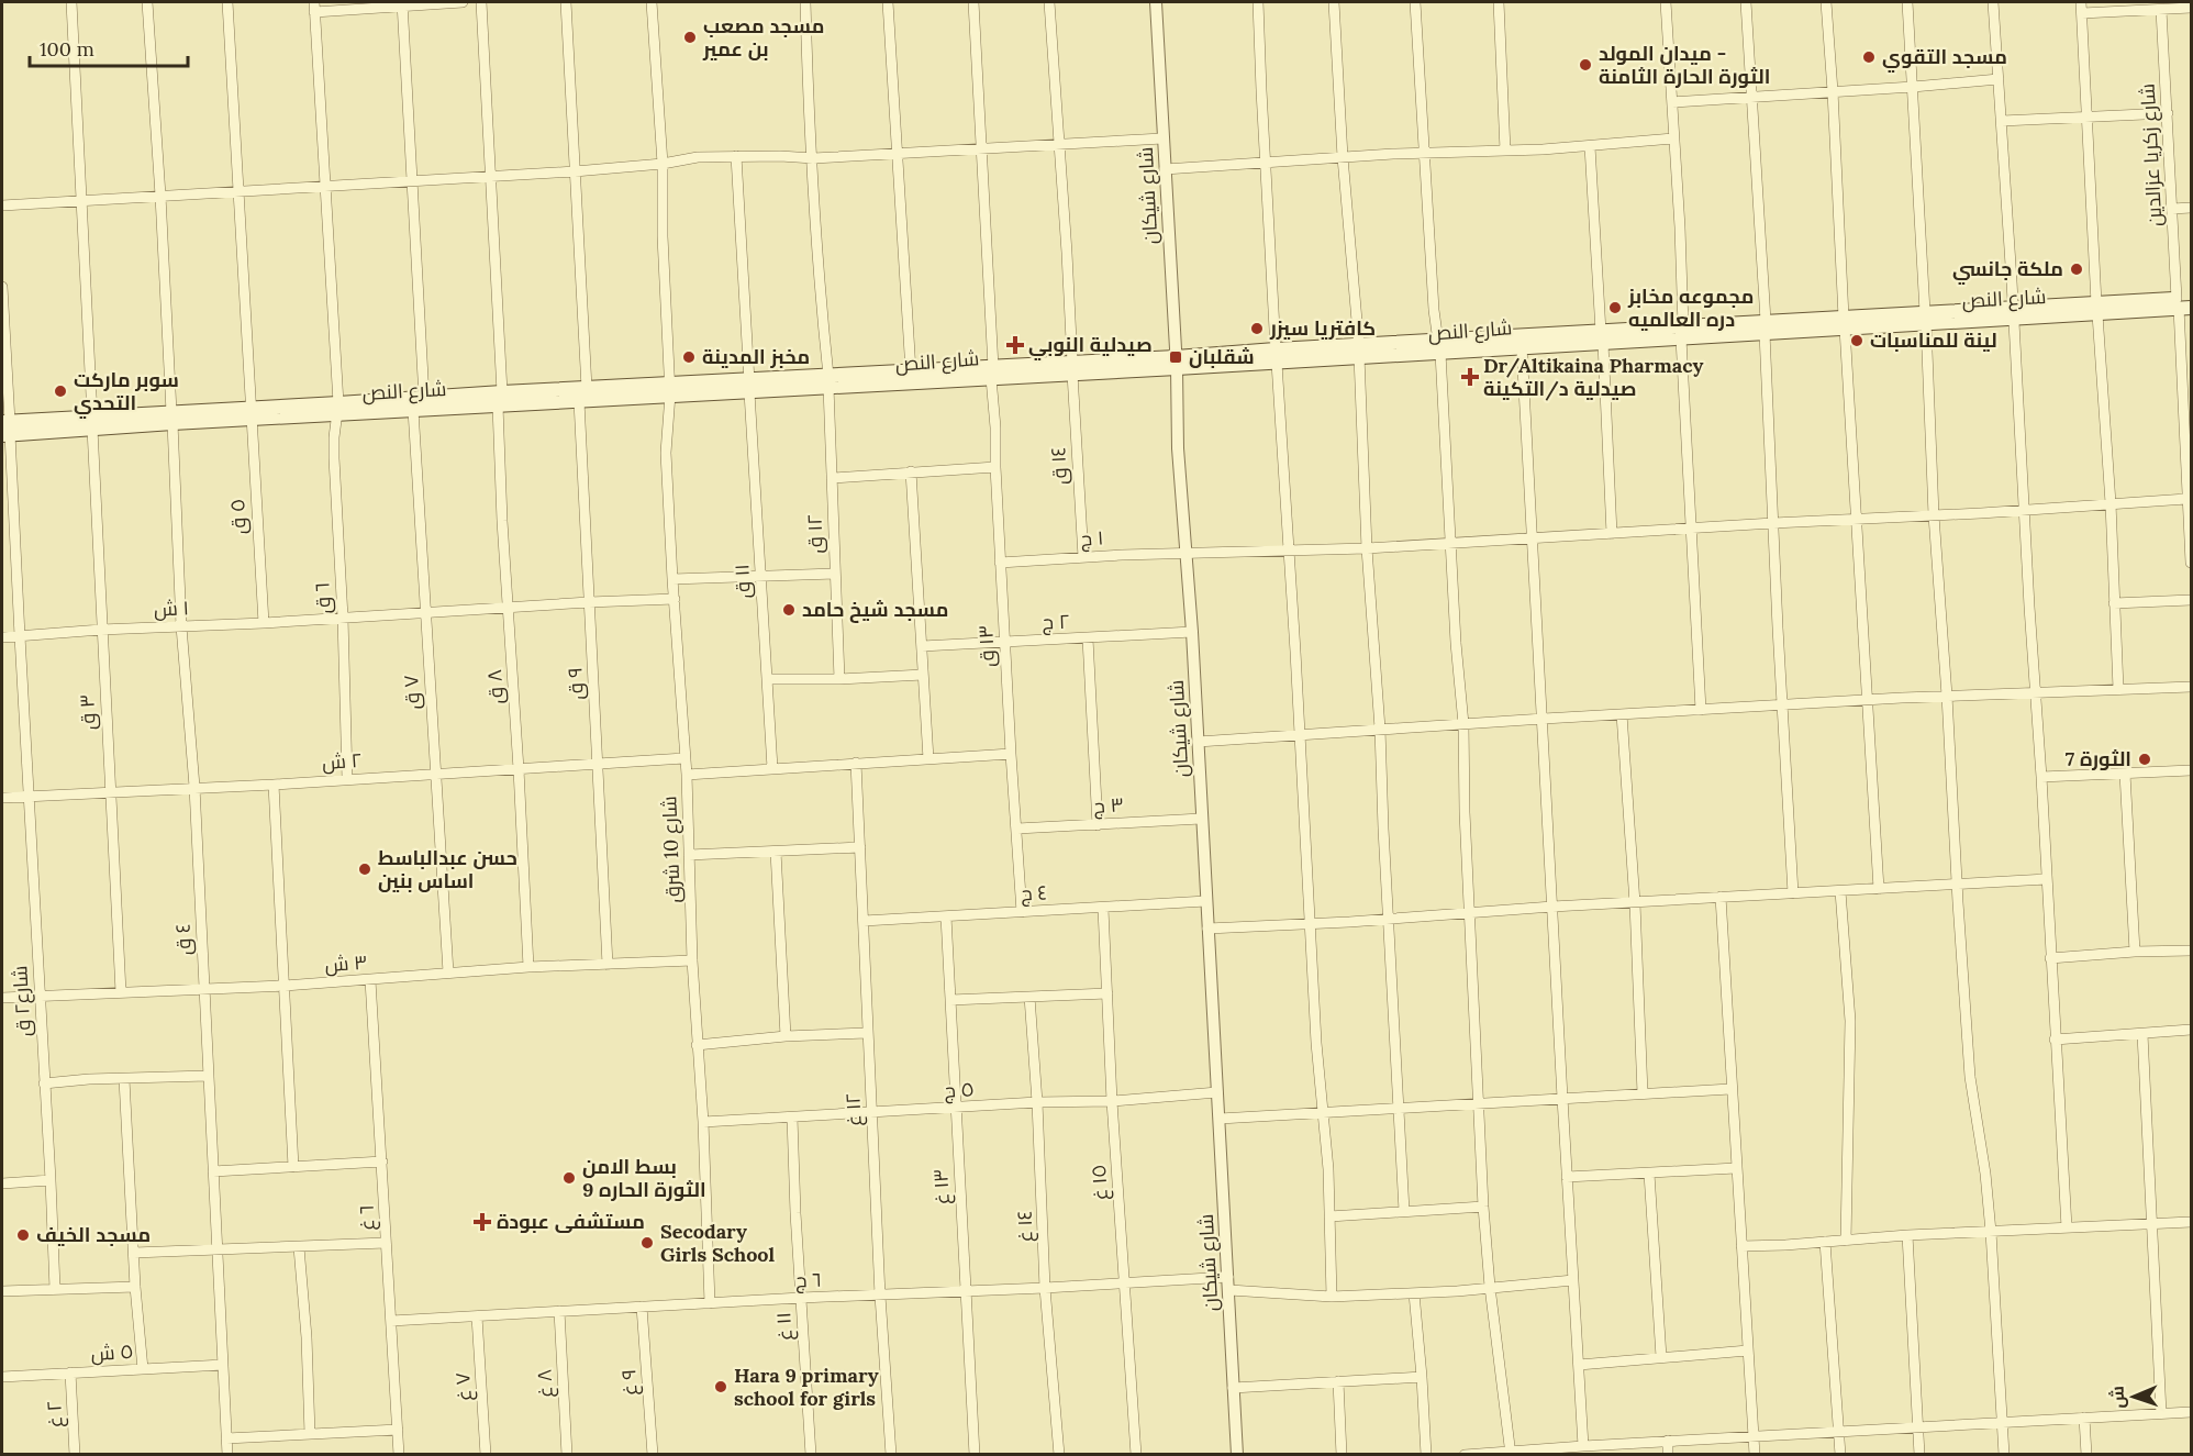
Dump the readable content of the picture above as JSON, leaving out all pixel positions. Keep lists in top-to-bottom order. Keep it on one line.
{"streets":{"main road":["شارع النص"],"street":["شارع زكريا عزالدين","شارع شيكان","١٤ ق","٥ ق","١٢ ق","١ ج","١١ ق","٦ ق","١ ش","٢ ج","١٣ ق","٩ ق","٨ ق","٧ ق","٣ ق","٢ ش","٣ ج","شارع 10 شرق","٤ ج","٤ ق","٣ ش","شارع٢ ق","٥ ج","١٢ غ","١٥ غ","١٣ غ","٦ غ","١٤ غ","٦ ج","١١ غ","٥ ش","٩ غ","٨ غ","٧ غ","٢ غ"]},"crossings":[["شارع زكريا عزالدين","شارع النص"],["شارع زكريا عزالدين","١ ج"],["شارع شيكان","شارع النص"],["شارع شيكان","١ ج"],["شارع شيكان","٢ ج"],["شارع شيكان","٣ ج"],["شارع شيكان","٤ ج"],["شارع شيكان","٥ ج"],["شارع شيكان","٦ ج"],["شارع النص","١٤ ق"],["شارع النص","٥ ق"],["شارع النص","١٢ ق"],["شارع النص","١١ ق"],["شارع النص","٦ ق"],["شارع النص","١٣ ق"],["شارع النص","٩ ق"],["شارع النص","٨ ق"],["شارع النص","٧ ق"],["شارع النص","٣ ق"],["شارع النص","شارع 10 شرق"],["شارع النص","٤ ق"],["شارع النص","شارع٢ ق"],["١٤ ق","١ ج"],["٥ ق","١ ش"],["١ ج","١٣ ق"],["٦ ق","١ ش"],["٦ ق","٢ ش"],["١ ش","٩ ق"],["١ ش","٨ ق"],["١ ش","٧ ق"],["١ ش","٣ ق"],["١ ش","شارع 10 شرق"],["١ ش","٤ ق"],["١ ش","شارع٢ ق"],["٢ ج","١٣ ق"],["١٣ ق","٣ ج"],["١٣ ق","٤ ج"],["٩ ق","٢ ش"],["٩ ق","٣ ش"],["٨ ق","٢ ش"],["٨ ق","٣ ش"],["٧ ق","٢ ش"],["٧ ق","٣ ش"],["٣ ق","٢ ش"],["٣ ق","٣ ش"],["٢ ش","شارع 10 شرق"],["٢ ش","٤ ق"],["٢ ش","شارع٢ ق"],["شارع 10 شرق","٣ ش"],["شارع 10 شرق","٥ ج"],["شارع 10 شرق","٦ ج"],["٤ ج","١٢ غ"],["٤ ج","١٥ غ"],["٤ ج","١٣ غ"],["٤ ق","٣ ش"],["٤ ق","٥ ش"],["٣ ش","شارع٢ ق"],["٣ ش","٦ غ"],["٥ ج","١٢ غ"],["٥ ج","١٥ غ"],["٥ ج","١٣ غ"],["٥ ج","١٤ غ"],["٥ ج","١١ غ"],["١٢ غ","٦ ج"],["١٥ غ","٦ ج"],["١٣ غ","٦ ج"],["٦ غ","٦ ج"],["١٤ غ","٦ ج"],["٦ ج","١١ غ"],["٦ ج","٩ غ"],["٦ ج","٨ غ"],["٦ ج","٧ غ"],["٥ ش","٢ غ"]],"places":{"other":["مسجد مصعب بن عمير","مسجد التقوي","ميدان المولد - الثورة الحارة الثامنة","ملكة جانسي","مجموعه مخابز دره العالميه","كافتريا سيزر","لينة للمناسبات","مخبز المدينة","سوبر ماركت التحدي","مسجد شيخ حامد","الثورة 7","حسن عبدالباسط اساس بنين","بسط الامن الثورة الحاره 9","مسجد الخيف","Secodary Girls School","Hara 9 primary school for girls"],"health":["صيدلية النوبي","Dr/Altikaina Pharmacy صيدلية د/التكينة","مستشفى عبودة"],"transit":["شقلبان"]},"scale_bar":"100 m","north":"left"}
